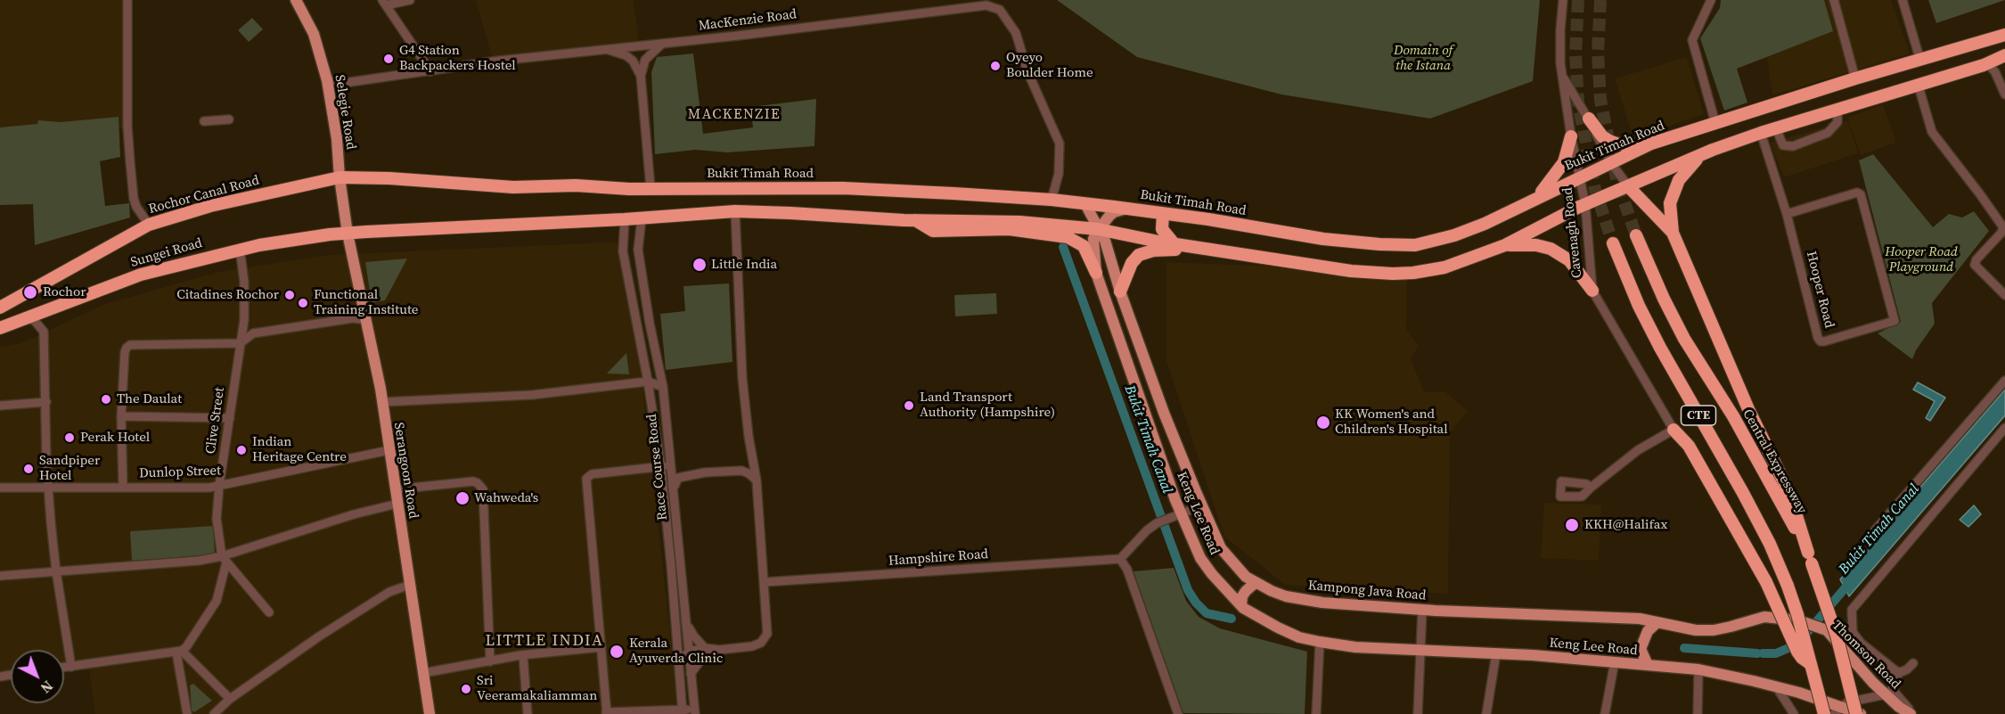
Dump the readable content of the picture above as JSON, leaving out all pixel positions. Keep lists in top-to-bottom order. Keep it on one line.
{"streets":{"highway":["Bukit Timah Road","Rochor Canal Road","Sungei Road","CTE","Central Expressway"],"main road":["Selegie Road","Serangoon Road","Keng Lee Road","Kampong Java Road","Thomson Road"],"street":["MacKenzie Road","Cavenagh Road","Hooper Road","Clive Street","Race Course Road","Dunlop Street","Hampshire Road"]},"crossings":[["MacKenzie Road","Selegie Road"],["Selegie Road","Bukit Timah Road"],["Selegie Road","Rochor Canal Road"],["Selegie Road","Sungei Road"],["Selegie Road","Serangoon Road"],["Bukit Timah Road","Rochor Canal Road"],["Bukit Timah Road","Cavenagh Road"],["Bukit Timah Road","Kampong Java Road"],["Sungei Road","Clive Street"],["Sungei Road","Serangoon Road"],["Clive Street","Dunlop Street"],["Serangoon Road","Dunlop Street"],["Keng Lee Road","Kampong Java Road"],["Kampong Java Road","Thomson Road"]],"districts":["MACKENZIE","LITTLE INDIA"],"water":["Bukit Timah Canal"],"parks":["Domain of the Istana","Hooper Road Playground"],"places":["G4 Station Backpackers Hostel","Oyeyo Boulder Home","Little India","Rochor","Citadines Rochor","Functional Training Institute","The Daulat","Land Transport Authority (Hampshire)","KK Women's and Children's Hospital","Perak Hotel","Indian Heritage Centre","Sandpiper Hotel","Wahweda's","KKH@Halifax","Kerala Ayuverda Clinic","Sri Veeramakaliamman"],"north":"bottom right"}
